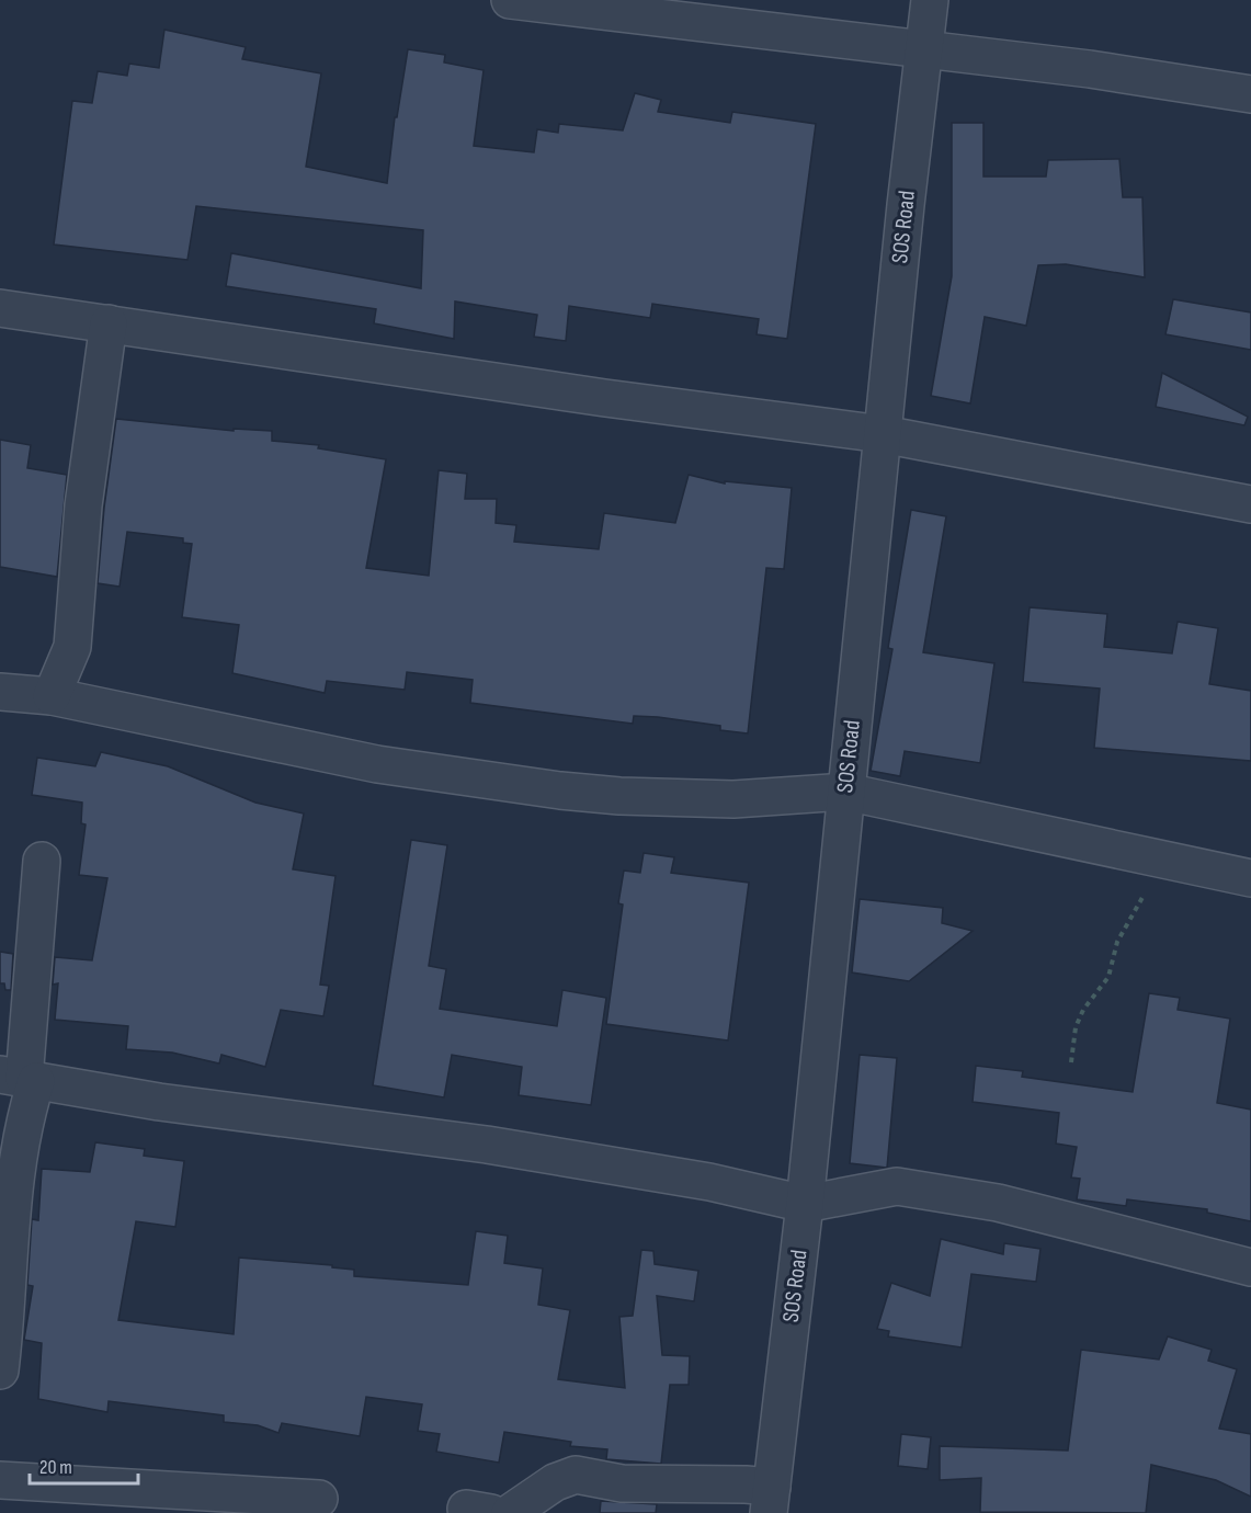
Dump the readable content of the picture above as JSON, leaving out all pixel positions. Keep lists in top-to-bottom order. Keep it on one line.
{"streets":{"street":["SOS Road"]},"scale_bar":"20 m"}
